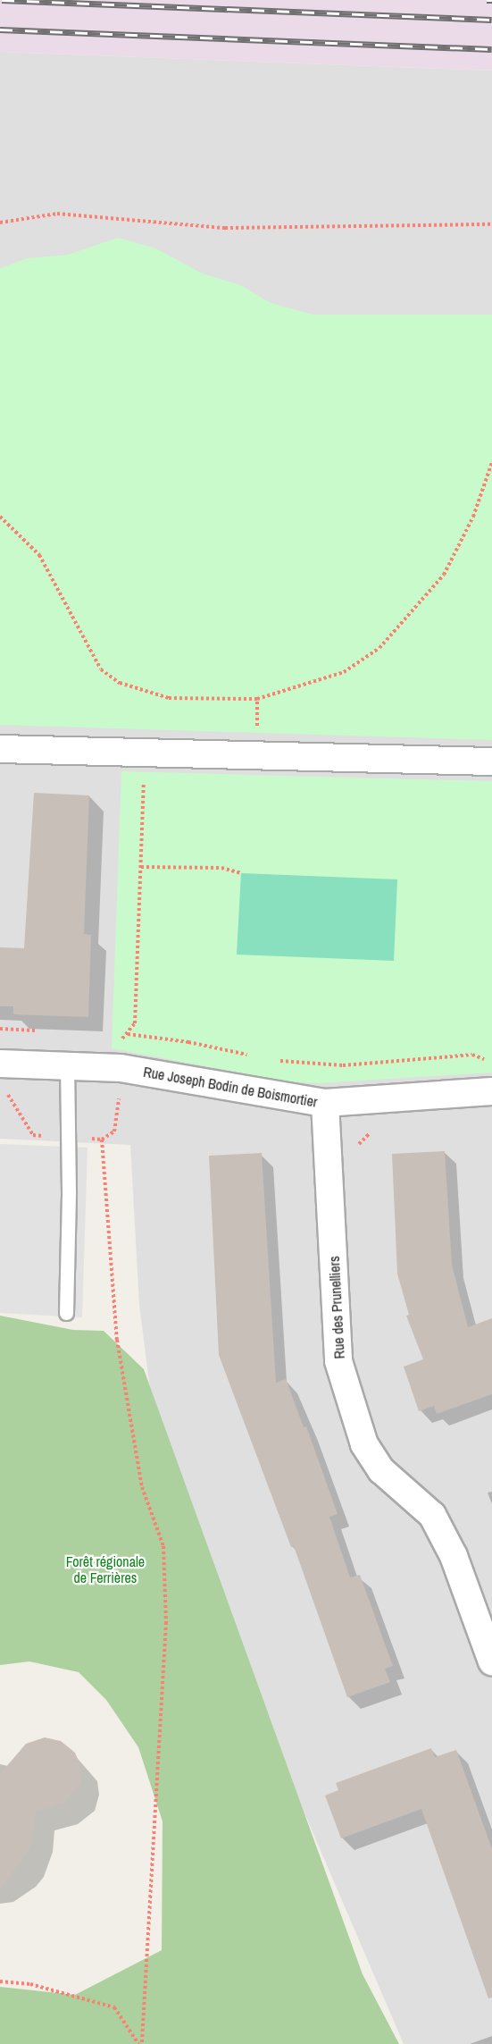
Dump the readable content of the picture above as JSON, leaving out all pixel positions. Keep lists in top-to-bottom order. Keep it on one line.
{"streets":{"street":["Rue Joseph Bodin de Boismortier","Rue des Prunelliers"]},"crossings":[["Rue Joseph Bodin de Boismortier","Rue des Prunelliers"]],"parks":["Forêt régionale de Ferrières"]}
